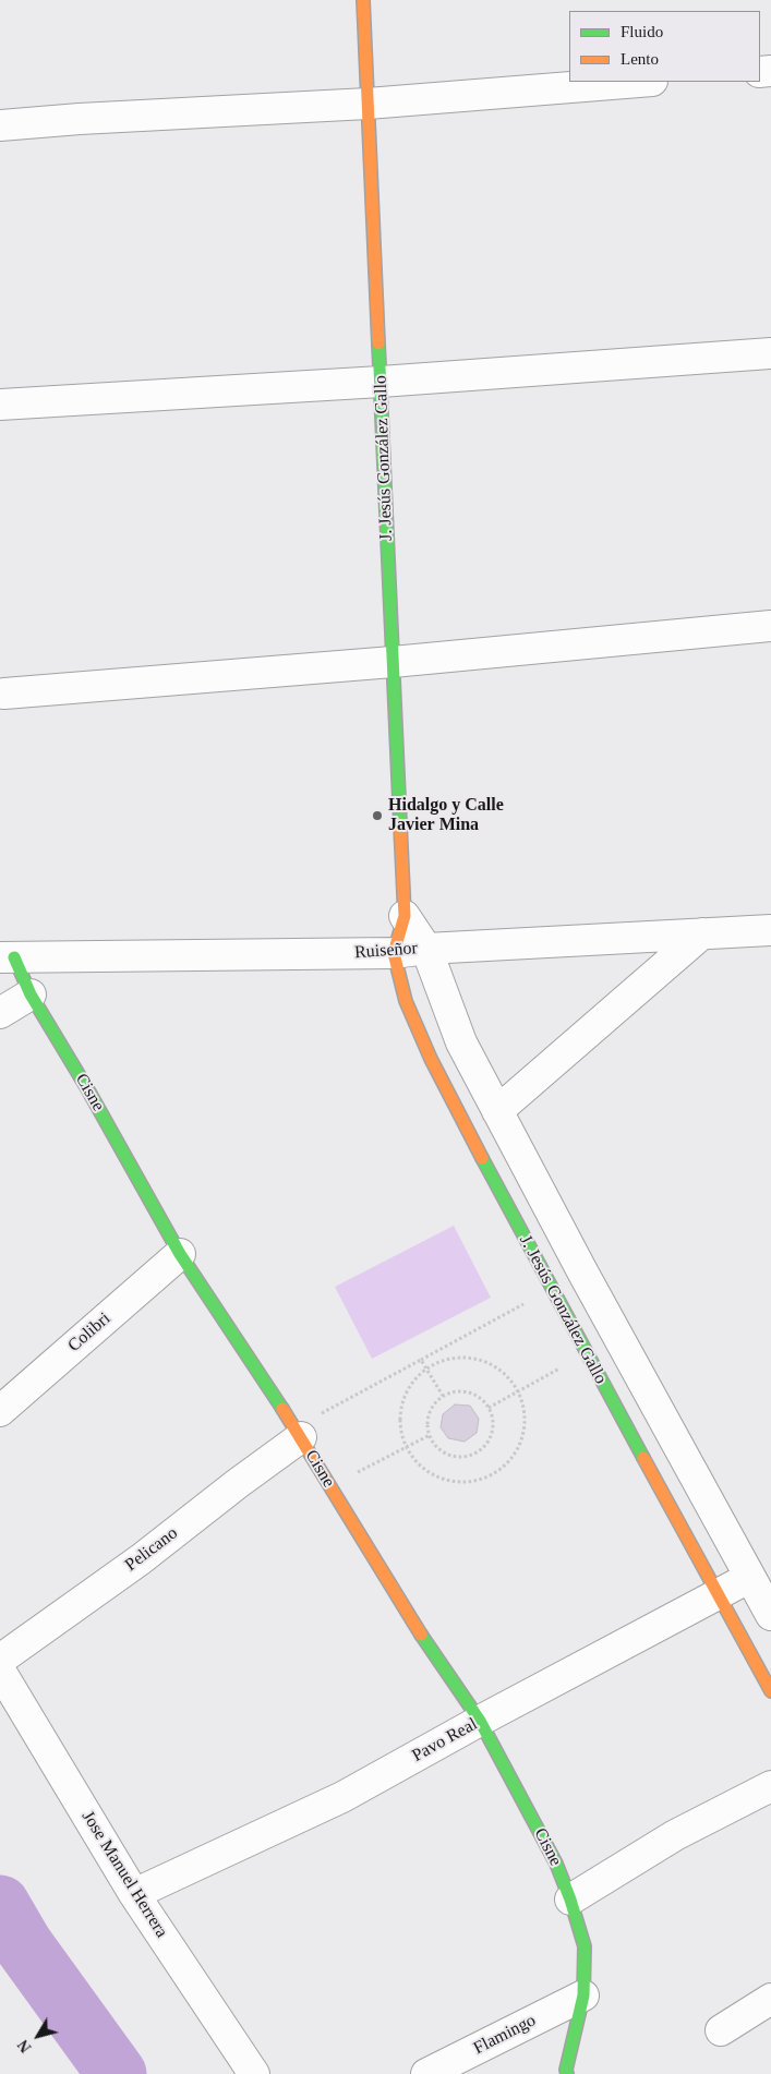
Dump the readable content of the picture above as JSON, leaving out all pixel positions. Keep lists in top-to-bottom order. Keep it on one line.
{"streets":{"street":["J. Jesús González Gallo","Ruiseñor","Cisne","Colibri","Pelicano","Pavo Real","Jose Manuel Herrera","Flamingo"]},"crossings":[["J. Jesús González Gallo","Ruiseñor"],["J. Jesús González Gallo","Pavo Real"],["Ruiseñor","Cisne"],["Cisne","Colibri"],["Cisne","Pelicano"],["Cisne","Pavo Real"],["Cisne","Flamingo"],["Pavo Real","Jose Manuel Herrera"]],"places":["Hidalgo y Calle Javier Mina"],"legend":["Fluido","Lento"],"north":"bottom left"}
